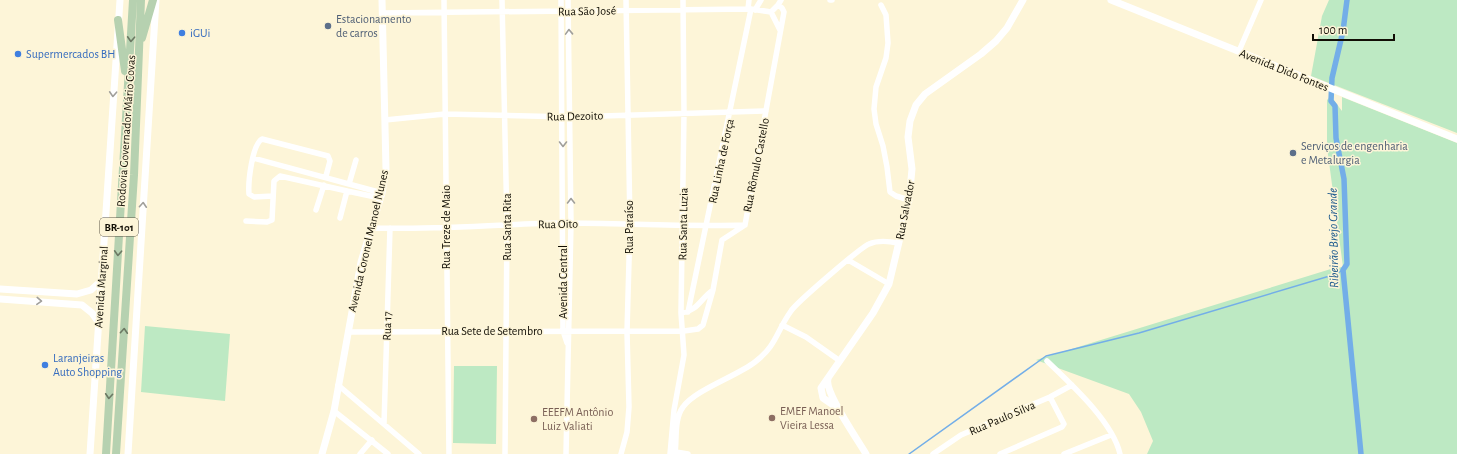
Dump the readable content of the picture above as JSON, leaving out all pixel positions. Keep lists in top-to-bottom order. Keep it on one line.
{"streets":{"main road":["Rodovia Governador Mário Covas","BR-101"],"street":["Rua São José","Avenida Dido Fontes","Rua Dezoito","Rua Linha de Força","Rua Rômulo Castello","Rua Salvador","Rua Oito","Rua Santa Luzia","Rua Treze de Maio","Rua Santa Rita","Rua Paraíso","Avenida Coronel Manoel Nunes","Avenida Central","Avenida Marginal","Rua 17","Rua Sete de Setembro","Rua Paulo Silva"]},"crossings":[["Rua São José","Rua Linha de Força"],["Rua São José","Rua Santa Luzia"],["Rua São José","Rua Treze de Maio"],["Rua São José","Rua Santa Rita"],["Rua São José","Rua Paraíso"],["Rua São José","Avenida Coronel Manoel Nunes"],["Rua São José","Avenida Central"],["Rua Dezoito","Rua Linha de Força"],["Rua Dezoito","Rua Rômulo Castello"],["Rua Dezoito","Rua Santa Luzia"],["Rua Dezoito","Rua Treze de Maio"],["Rua Dezoito","Rua Santa Rita"],["Rua Dezoito","Rua Paraíso"],["Rua Dezoito","Avenida Coronel Manoel Nunes"],["Rua Dezoito","Avenida Central"],["Rua Linha de Força","Rua Oito"],["Rua Rômulo Castello","Rua Oito"],["Rua Rômulo Castello","Rua Santa Luzia"],["Rua Rômulo Castello","Rua Sete de Setembro"],["Rua Oito","Rua Santa Luzia"],["Rua Oito","Rua Treze de Maio"],["Rua Oito","Rua Santa Rita"],["Rua Oito","Rua Paraíso"],["Rua Oito","Avenida Coronel Manoel Nunes"],["Rua Oito","Avenida Central"],["Rua Oito","Rua 17"],["Rua Santa Luzia","Rua Sete de Setembro"],["Rua Treze de Maio","Rua Sete de Setembro"],["Rua Santa Rita","Rua Sete de Setembro"],["Rua Paraíso","Rua Sete de Setembro"],["Avenida Coronel Manoel Nunes","Rua Sete de Setembro"],["Avenida Central","Rua Sete de Setembro"],["Rua 17","Rua Sete de Setembro"]],"water":["Ribeirão Brejo Grande"],"places":["Estacionamento de carros","iGUi","Supermercados BH","Serviços de engenharia e Metalurgia","Laranjeiras Auto Shopping","EMEF Manoel Vieira Lessa","EEEFM Antônio Luiz Valiati"],"scale_bar":"100 m"}
